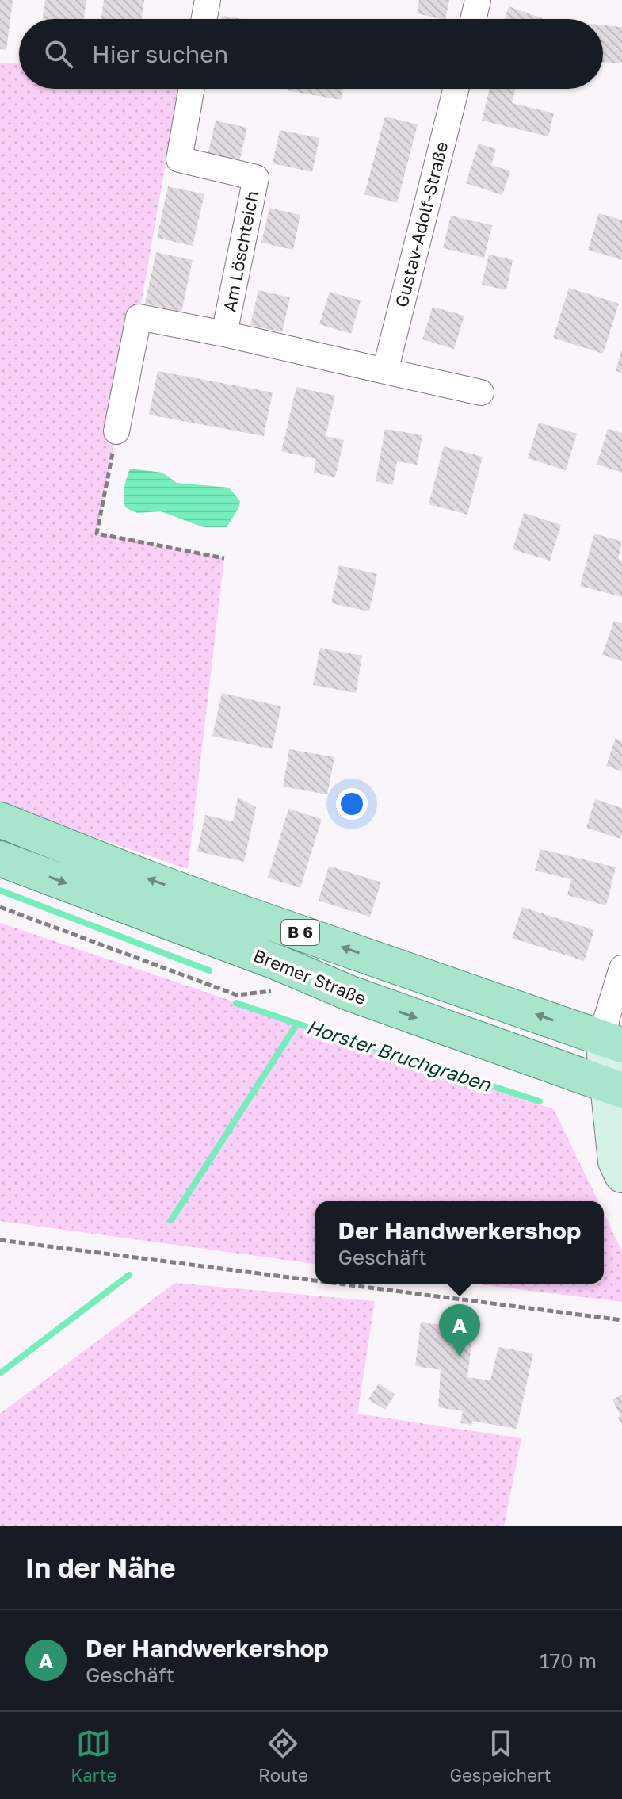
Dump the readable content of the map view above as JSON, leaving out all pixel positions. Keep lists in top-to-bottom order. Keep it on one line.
{"streets":{"main road":["B 6","Bremer Straße"],"street":["Gustav-Adolf-Straße","Am Löschteich"]},"crossings":[["Gustav-Adolf-Straße","Am Löschteich"]],"water":["Horster Bruchgraben"],"page":{"search":"Hier suchen","popup":["Der Handwerkershop","Geschäft"],"pins":"A","heading":"In der Nähe","list":[{"mark":"A","name":"Der Handwerkershop","note":"Geschäft","value":"170 m"}],"nav":["Karte","Route","Gespeichert"]}}
